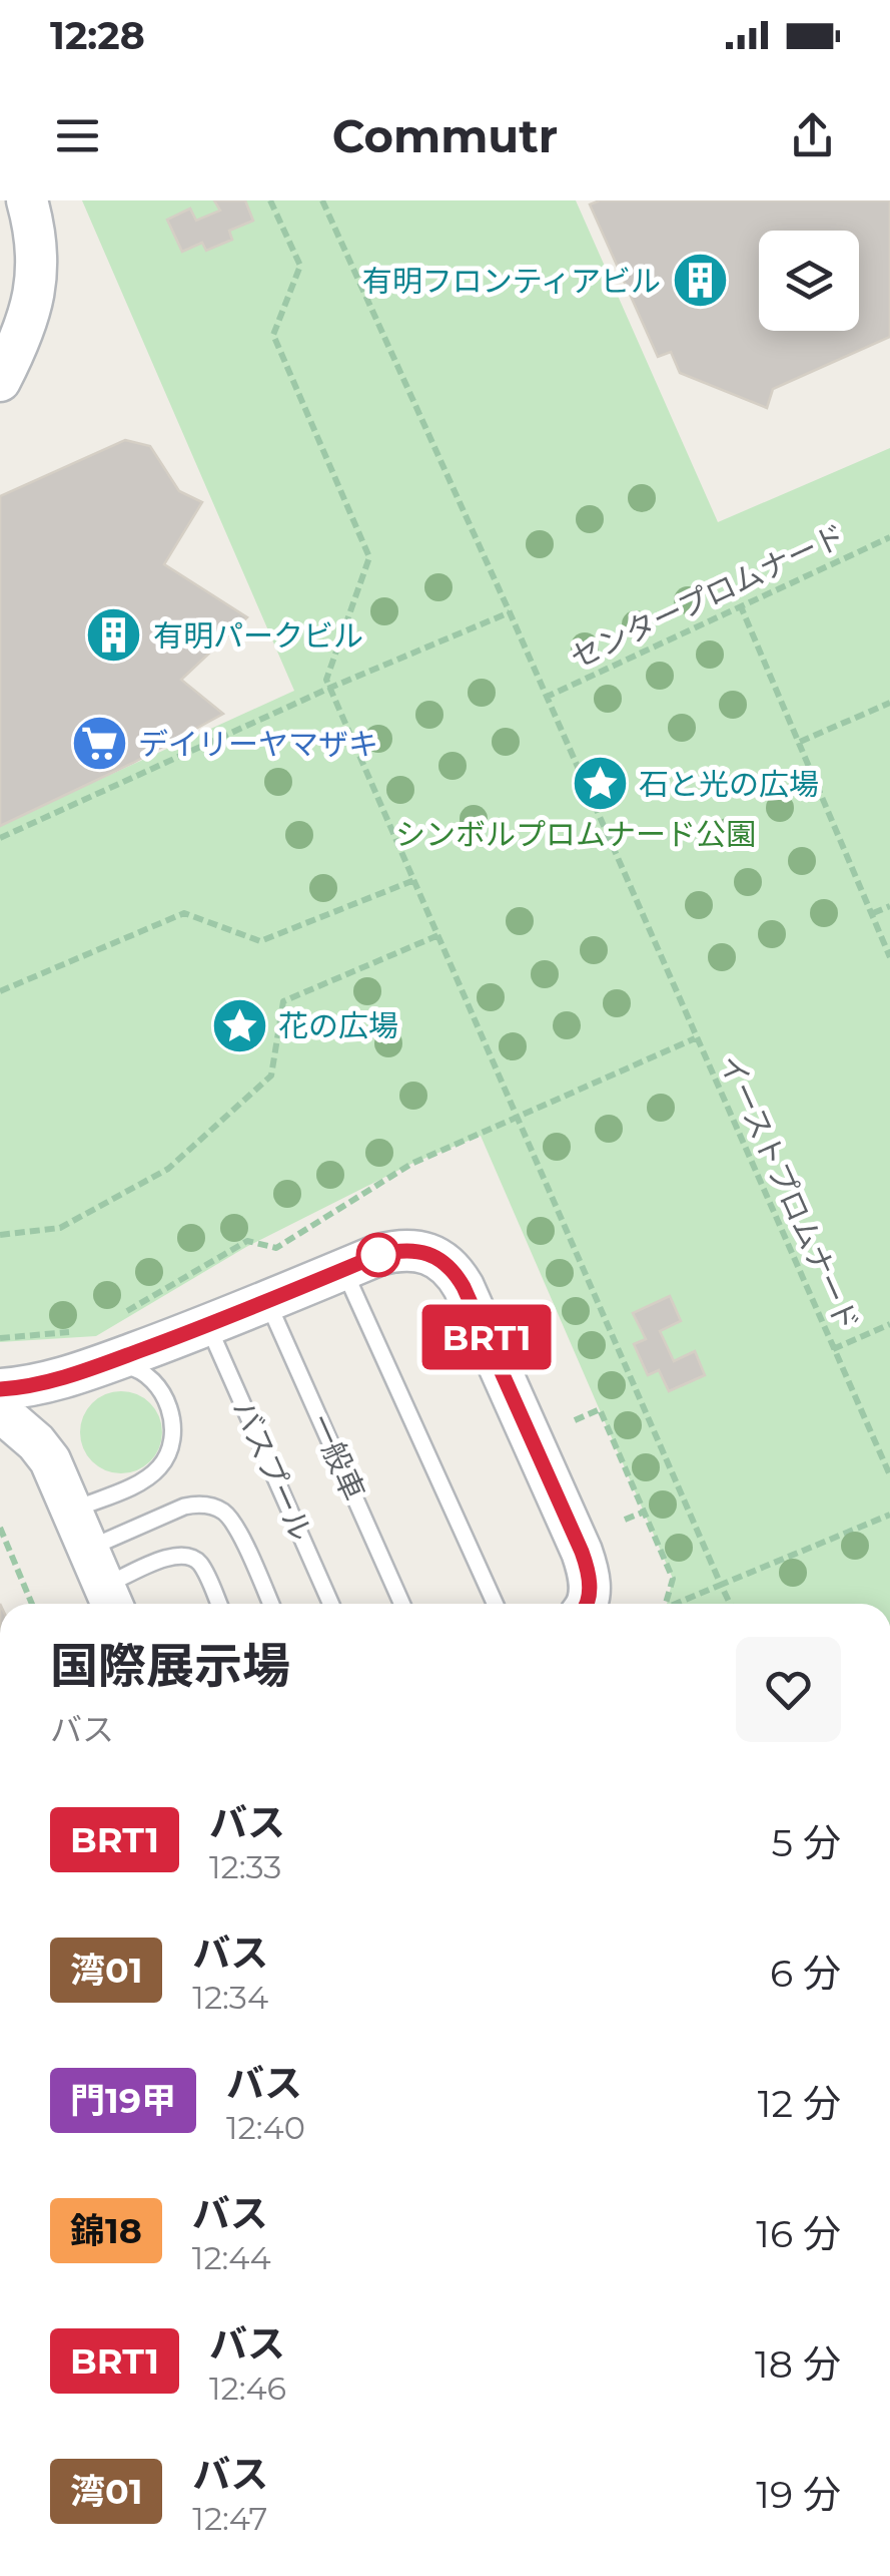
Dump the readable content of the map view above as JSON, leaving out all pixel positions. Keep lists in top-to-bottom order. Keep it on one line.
{"streets":{"lane":["一般車","バスプール"],"path":["センタープロムナード","イーストプロムナード"]},"crossings":[["センタープロムナード","イーストプロムナード"]],"parks":["シンボルプロムナード公園"],"places":{"building":["有明フロンティアビル","有明パークビル"],"supermarket":["デイリーヤマザキ"],"place":["石と光の広場","花の広場"]},"lines":["bus line BRT1"],"page":{"status":"12:28","header":"Commutr","on_map":"BRT1","heading":["国際展示場","バス"],"list":[{"mark":"BRT1","name":"バス","note":"12:33","value":"5 分"},{"mark":"湾01","name":"バス","note":"12:34","value":"6 分"},{"mark":"門19甲","name":"バス","note":"12:40","value":"12 分"},{"mark":"錦18","name":"バス","note":"12:44","value":"16 分"},{"mark":"BRT1","name":"バス","note":"12:46","value":"18 分"},{"mark":"湾01","name":"バス","note":"12:47","value":"19 分"}]}}
